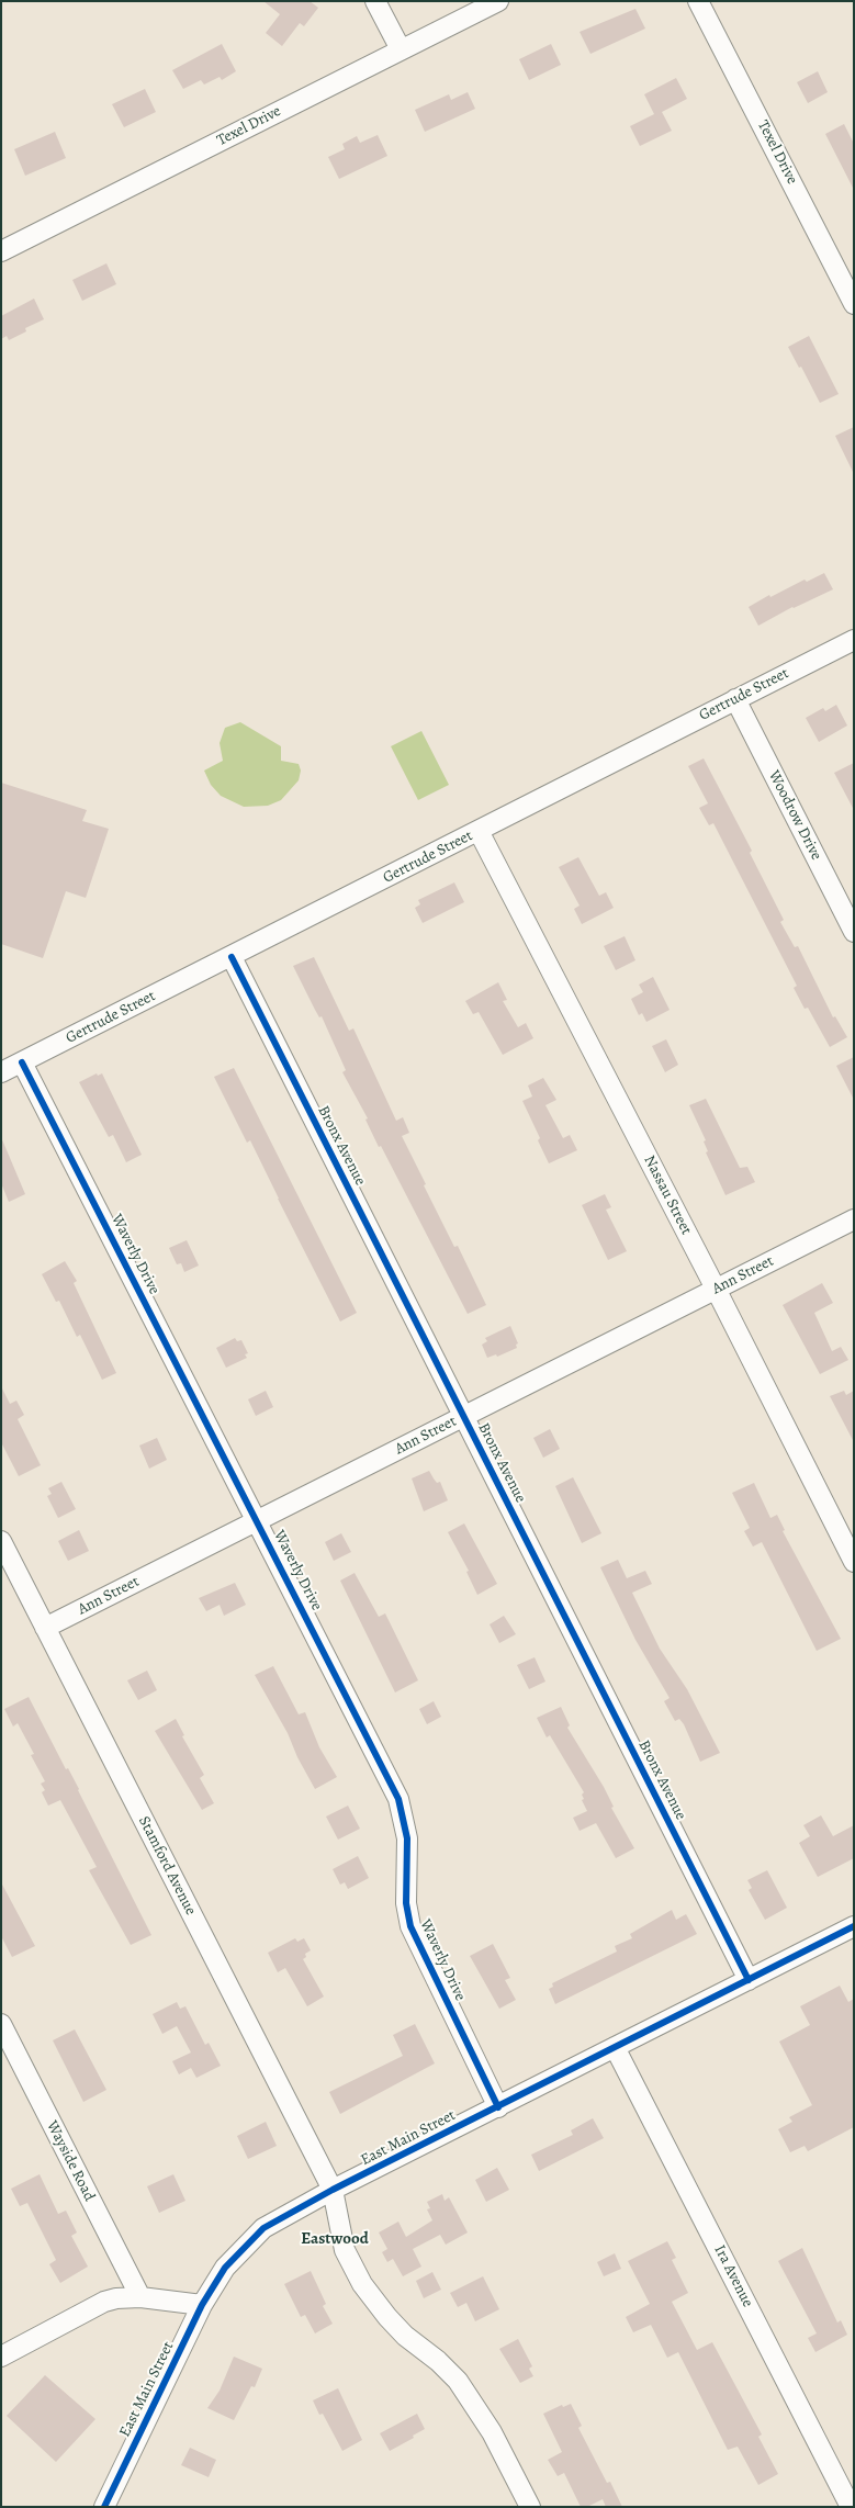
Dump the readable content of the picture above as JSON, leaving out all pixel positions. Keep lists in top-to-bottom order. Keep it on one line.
{"streets":{"street":["Texel Drive","Gertrude Street","Woodrow Drive","Bronx Avenue","Nassau Street","Waverly Drive","Ann Street","Stamford Avenue","East Main Street","Wayside Road","Ira Avenue"]},"crossings":[["Gertrude Street","Woodrow Drive"],["Gertrude Street","Bronx Avenue"],["Gertrude Street","Nassau Street"],["Gertrude Street","Waverly Drive"],["Bronx Avenue","Ann Street"],["Bronx Avenue","East Main Street"],["Nassau Street","Ann Street"],["Waverly Drive","Ann Street"],["Waverly Drive","East Main Street"],["Ann Street","Stamford Avenue"],["Stamford Avenue","East Main Street"],["East Main Street","Ira Avenue"]],"districts":["Eastwood"]}
